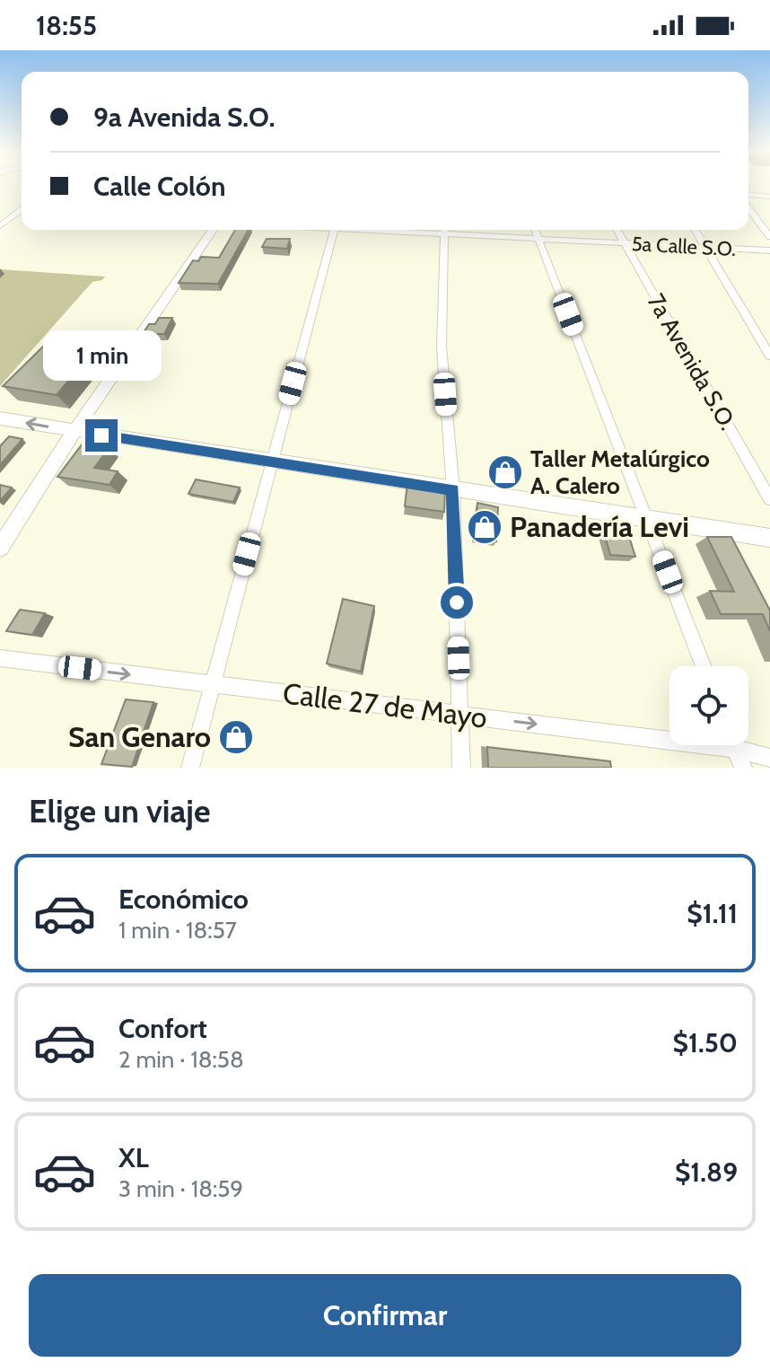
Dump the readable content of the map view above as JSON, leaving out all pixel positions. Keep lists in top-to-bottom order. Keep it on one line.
{"streets":{"street":["5a Calle S.O.","7a Avenida S.O.","Calle 27 de Mayo"]},"crossings":[["5a Calle S.O.","7a Avenida S.O."]],"one_way":["Calle 27 de Mayo"],"places":{"shop":["Taller Metalúrgico A. Calero","Panadería Levi","San Genaro"]},"page":{"status":"18:55","banner":["9a Avenida S.O.","Calle Colón"],"bubble":"1 min","heading":"Elige un viaje","list":[{"name":"Económico","note":"1 min · 18:57","value":"$1.11"},{"name":"Confort","note":"2 min · 18:58","value":"$1.50"},{"name":"XL","note":"3 min · 18:59","value":"$1.89"}],"buttons":"Confirmar"}}
